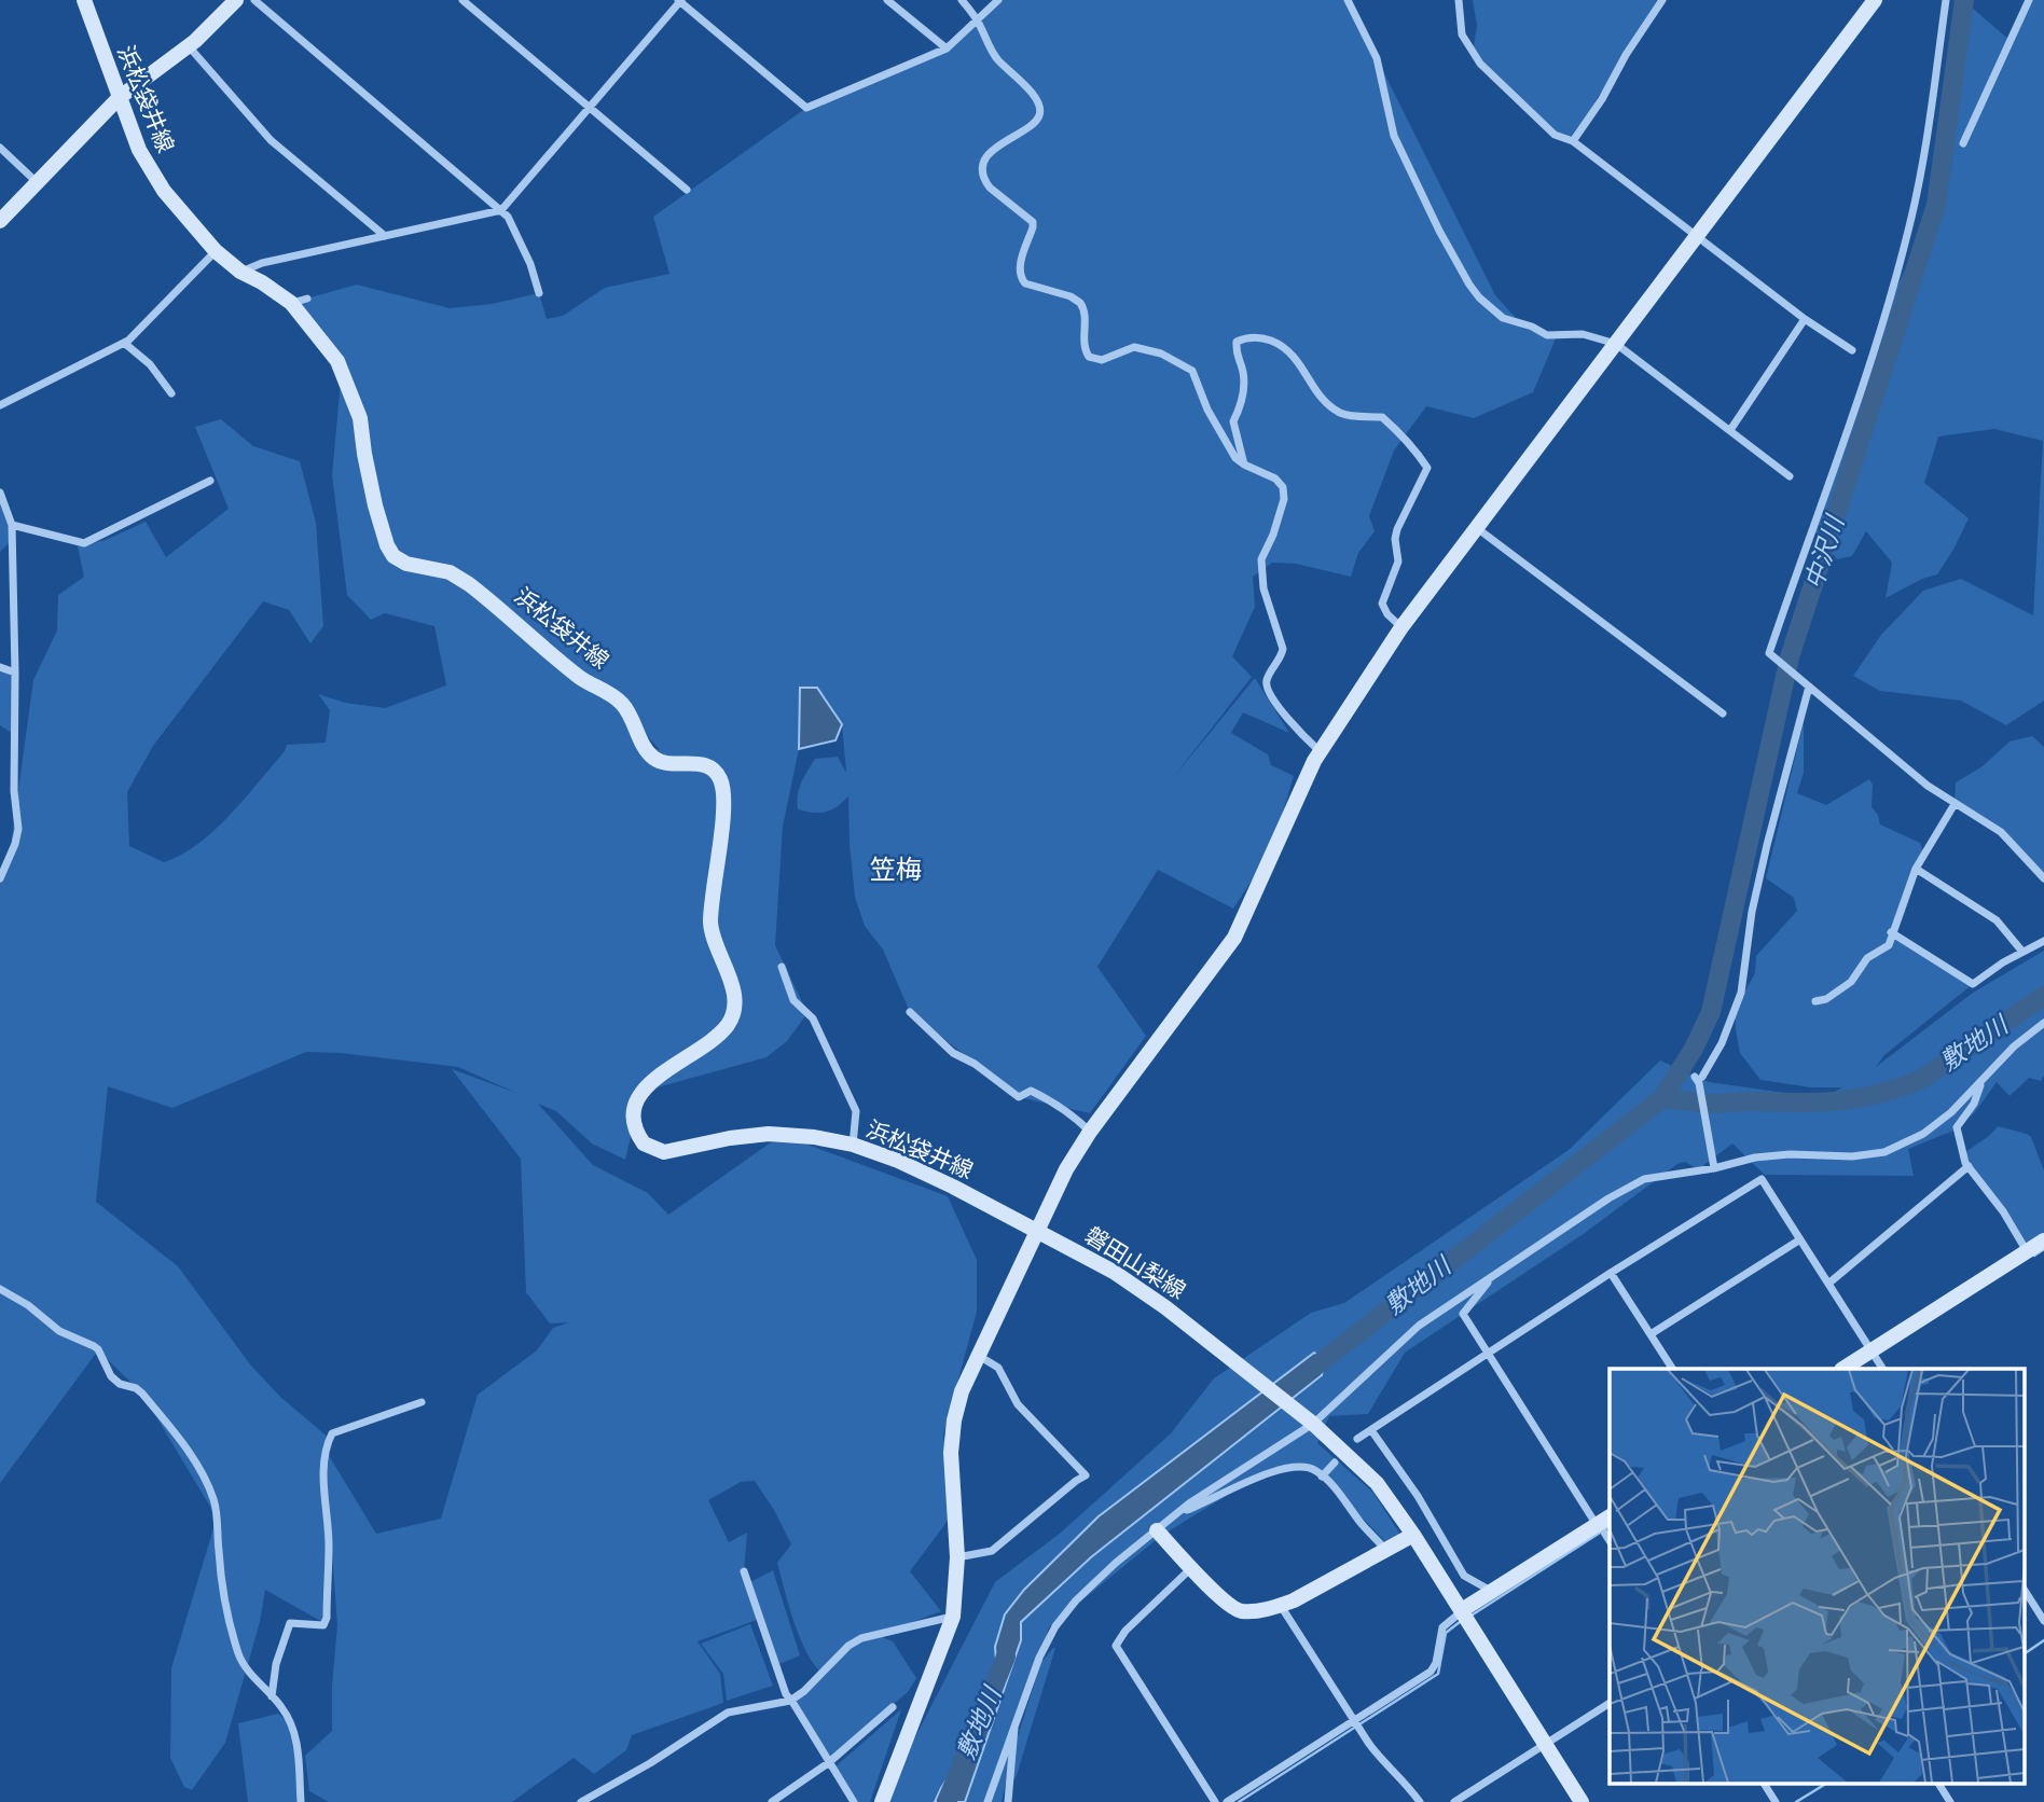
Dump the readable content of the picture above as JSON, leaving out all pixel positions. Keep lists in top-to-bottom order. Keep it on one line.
{"streets":{"main road":["浜松袋井線","磐田山梨線"]},"crossings":[["浜松袋井線","磐田山梨線"]],"districts":["笠梅"],"water":["中沢川","敷地川"]}
